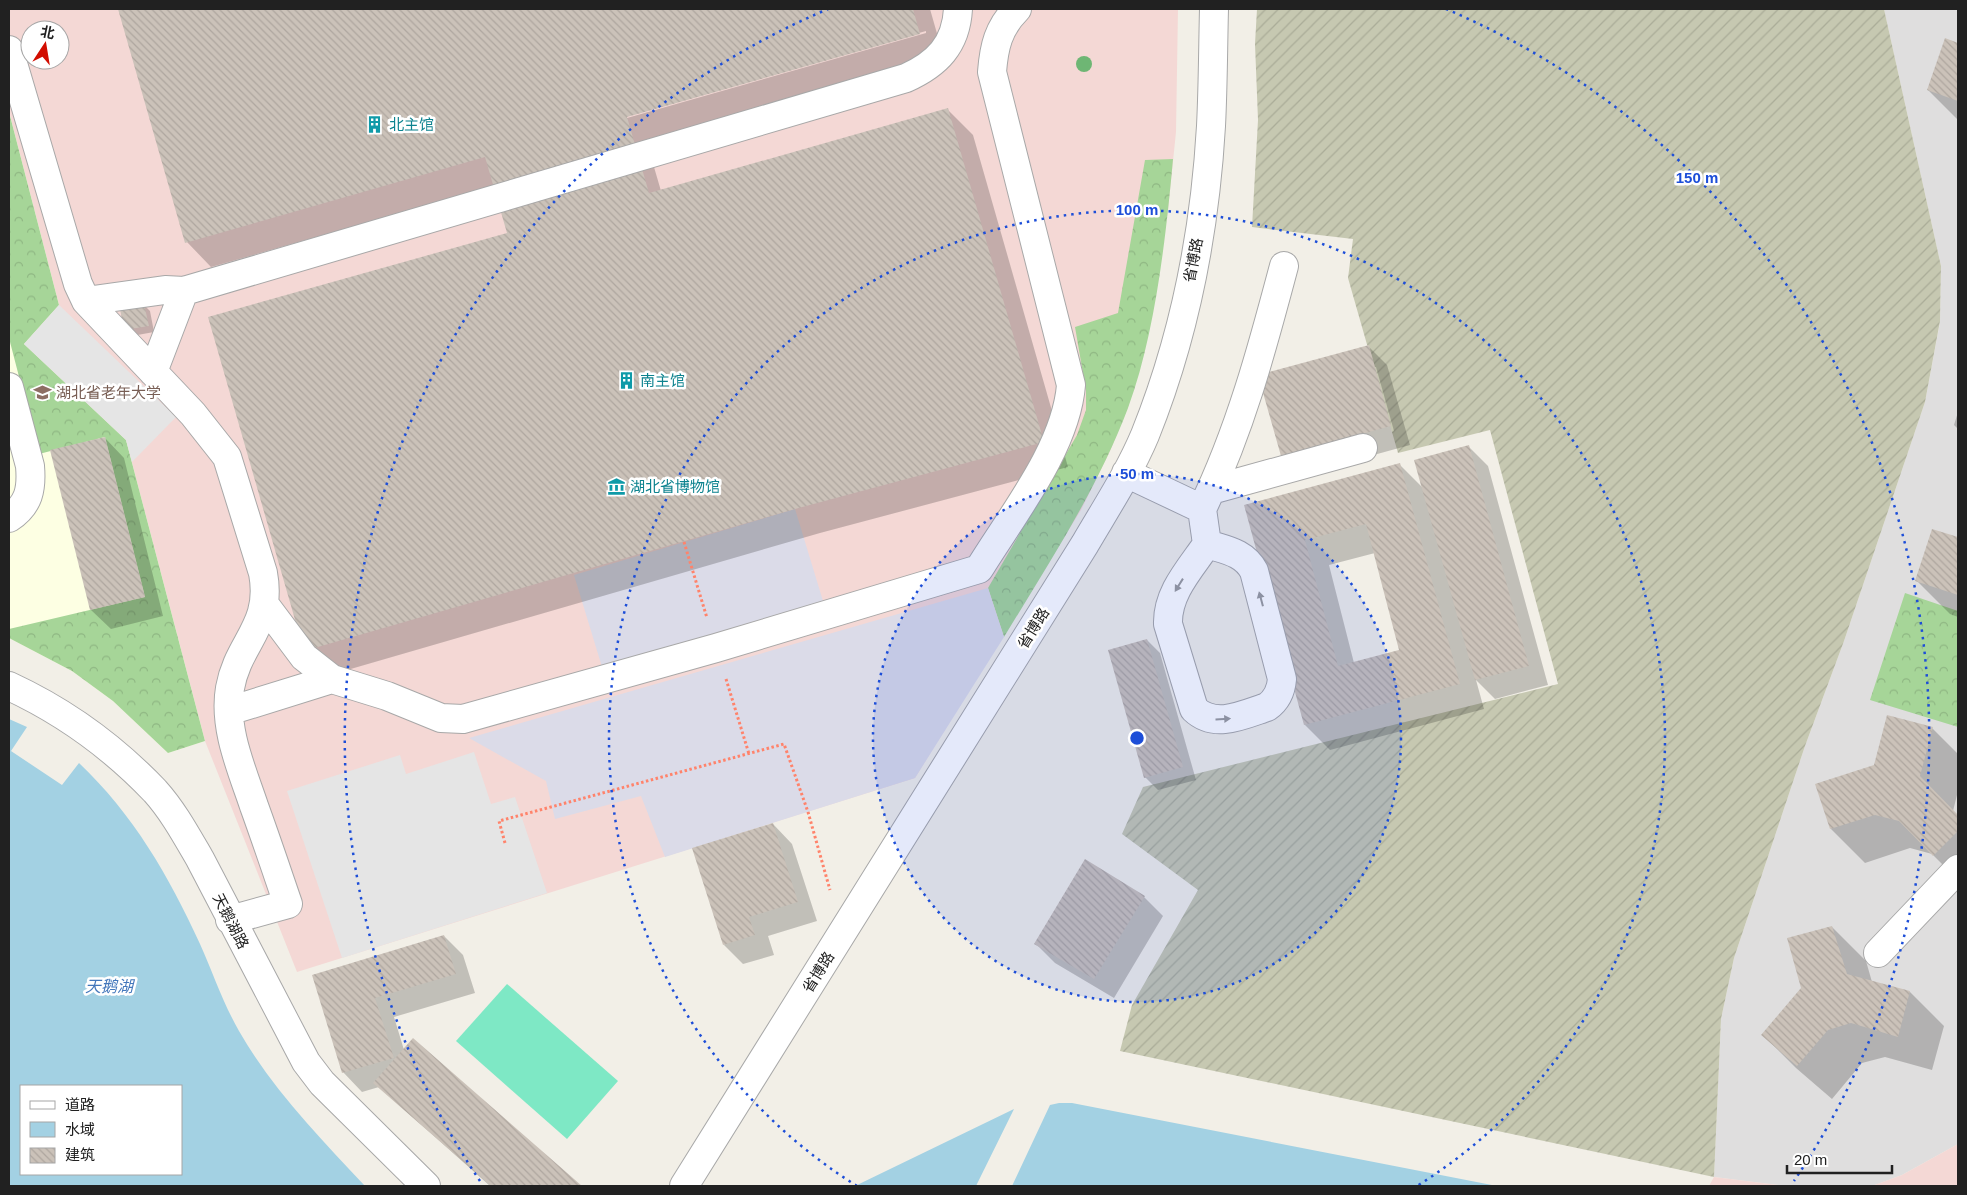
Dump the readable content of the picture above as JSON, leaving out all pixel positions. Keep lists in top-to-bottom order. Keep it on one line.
{"streets":{"street":["省博路","天鹅湖路"]},"water":["天鹅湖"],"places":{"building":["北主馆","南主馆"],"school or university":["湖北省老年大学"],"museum":["湖北省博物馆"]},"legend":["道路","水域","建筑"],"scale_bar":"20 m","north":"top","rings":["150 m","100 m","50 m"]}
